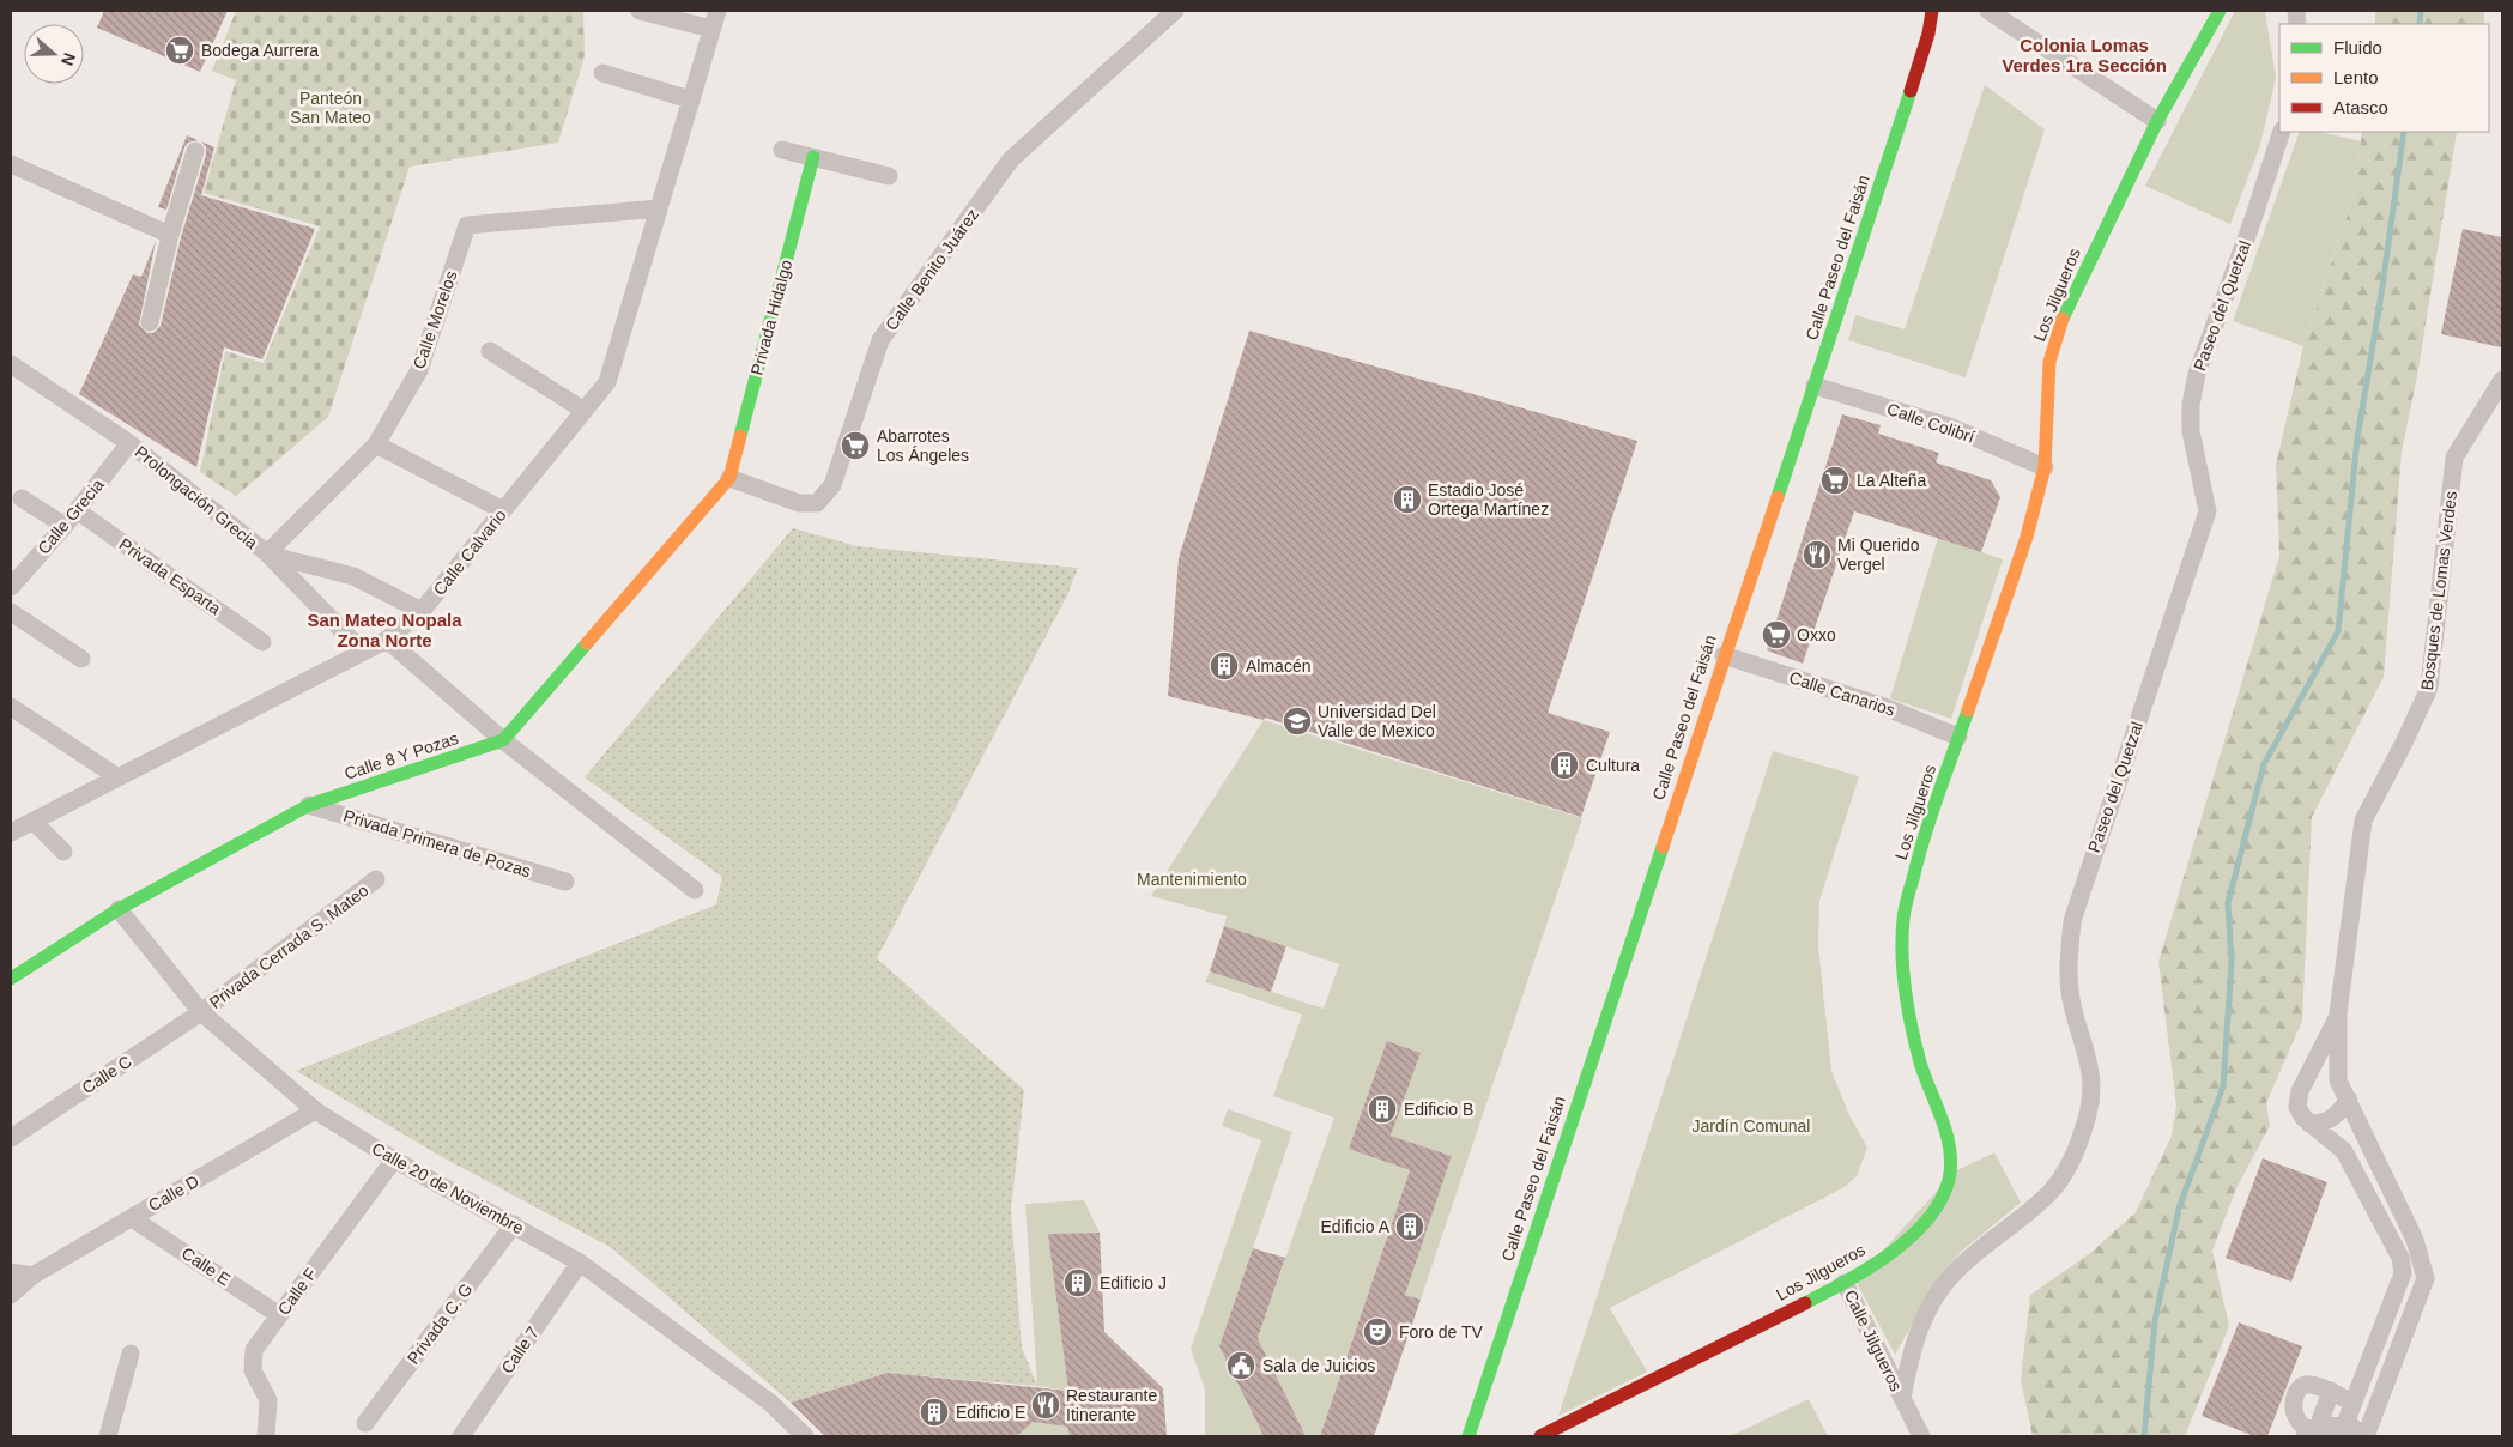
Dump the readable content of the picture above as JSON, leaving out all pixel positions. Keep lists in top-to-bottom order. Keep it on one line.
{"streets":{"street":["Calle Paseo del Faisán","Calle Benito Juárez","Los Jilgueros","Paseo del Quetzal","Privada Hidalgo","Calle Morelos","Calle Colibrí","Prolongación Grecia","Calle Grecia","Calle Calvario","Privada Esparta","Bosques de Lomas Verdes","Calle Canarios","Calle 8 Y Pozas","Privada Primera de Pozas","Privada Cerrada S. Mateo","Calle C","Calle 20 de Noviembre","Calle D","Calle E","Calle F","Privada C. G","Calle Jilgueros","Calle 7"]},"crossings":[["Calle Paseo del Faisán","Calle Colibrí"],["Calle Paseo del Faisán","Calle Canarios"],["Calle Benito Juárez","Privada Hidalgo"],["Los Jilgueros","Calle Colibrí"],["Los Jilgueros","Calle Canarios"],["Los Jilgueros","Calle Jilgueros"],["Paseo del Quetzal","Calle Jilgueros"],["Calle Morelos","Prolongación Grecia"],["Calle Morelos","Calle Calvario"],["Prolongación Grecia","Calle Grecia"],["Prolongación Grecia","Calle Calvario"],["Calle Grecia","Privada Esparta"],["Calle 8 Y Pozas","Privada Primera de Pozas"],["Calle 8 Y Pozas","Calle 20 de Noviembre"],["Privada Cerrada S. Mateo","Calle C"],["Privada Cerrada S. Mateo","Calle 20 de Noviembre"],["Calle C","Calle 20 de Noviembre"],["Calle 20 de Noviembre","Calle D"],["Calle 20 de Noviembre","Calle F"],["Calle 20 de Noviembre","Privada C. G"],["Calle 20 de Noviembre","Calle 7"],["Calle D","Calle E"],["Calle E","Calle F"]],"districts":["Colonia Lomas Verdes 1ra Sección","San Mateo Nopala Zona Norte"],"parks":["Panteón San Mateo","Mantenimiento","Jardín Comunal"],"places":{"supermarket":["Bodega Aurrera","Abarrotes Los Ángeles","La Alteña","Oxxo"],"building":["Estadio José Ortega Martínez","Almacén","Cultura","Edificio B","Edificio A","Edificio J","Edificio E"],"restaurant":["Mi Querido Vergel","Restaurante Itinerante"],"school or university":["Universidad Del Valle de Mexico"],"theatre":["Foro de TV"],"public building":["Sala de Juicios"]},"legend":["Fluido","Lento","Atasco"],"north":"right"}
